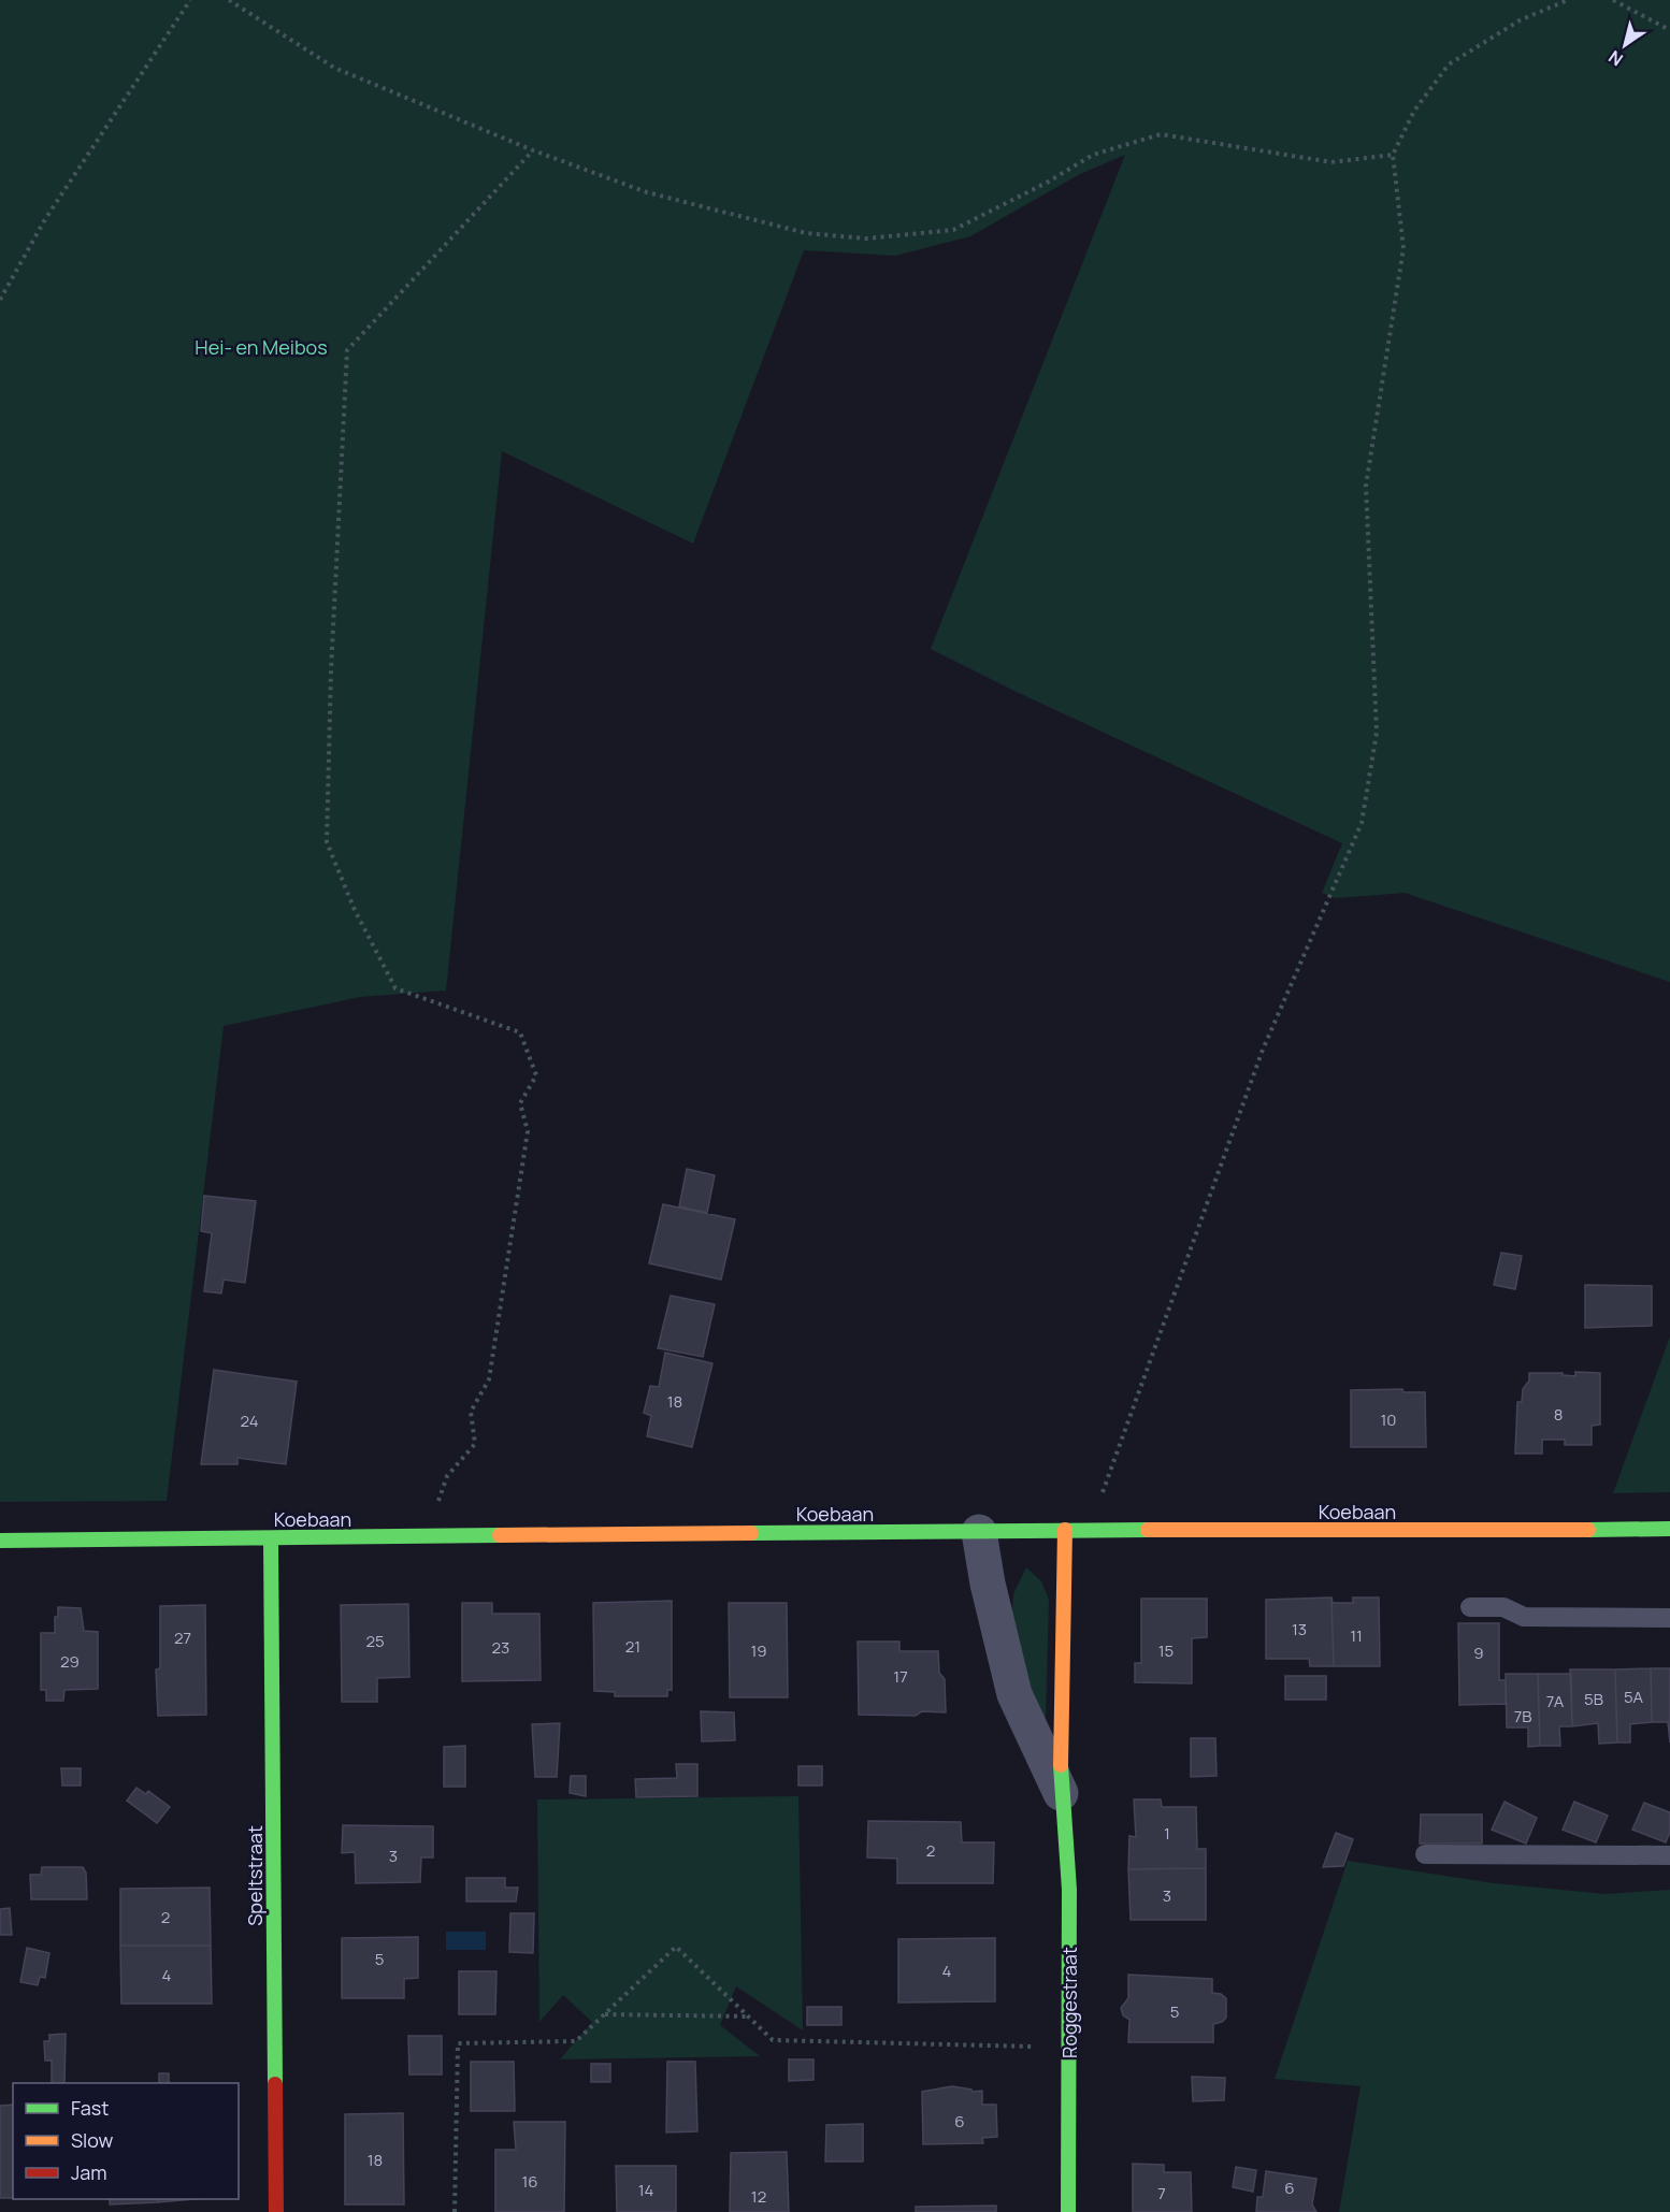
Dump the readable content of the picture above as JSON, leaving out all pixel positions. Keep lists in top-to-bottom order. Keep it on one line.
{"streets":{"street":["Koebaan","Speltstraat","Roggestraat"]},"crossings":[["Koebaan","Speltstraat"],["Koebaan","Roggestraat"]],"parks":["Hei- en Meibos"],"house_numbers":["18","8","10","24","13","11","27","25","21","23","19","15","9","29","17","5A","5B","7A","7B","1","2","3","3","2","5","4","4","5","6","18","16","6","14","7","12"],"legend":["Fast","Slow","Jam"],"north":"bottom left"}
